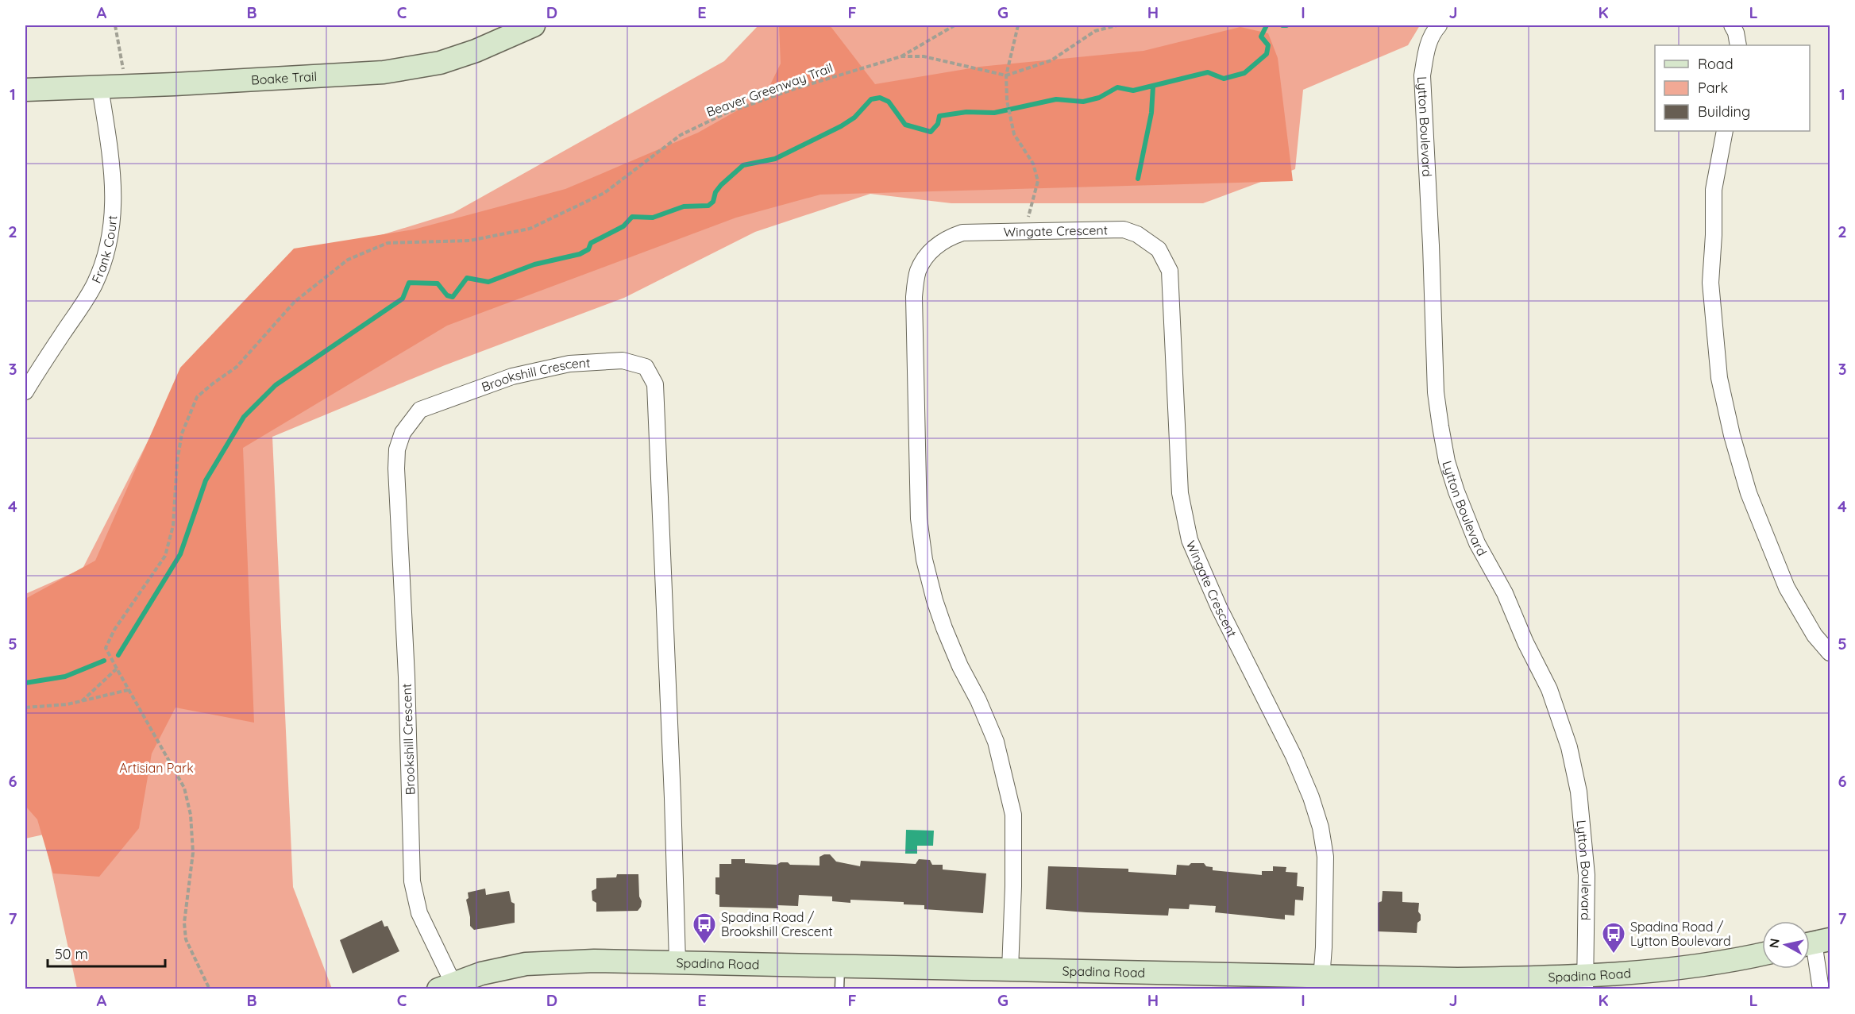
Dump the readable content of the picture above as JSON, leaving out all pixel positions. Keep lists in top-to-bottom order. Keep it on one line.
{"streets":{"street":["Boake Trail","Lytton Boulevard","Wingate Crescent","Frank Court","Brookshill Crescent","Spadina Road"],"path":["Beaver Greenway Trail"]},"crossings":[["Boake Trail","Frank Court"],["Lytton Boulevard","Spadina Road"],["Wingate Crescent","Spadina Road"],["Brookshill Crescent","Spadina Road"]],"parks":["Artisian Park"],"places":{"bus stop":["Spadina Road / Brookshill Crescent","Spadina Road / Lytton Boulevard"]},"legend":["Road","Park","Building"],"scale_bar":"50 m","north":"left","grid":{"columns":["A","B","C","D","E","F","G","H","I","J","K","L"],"rows":["1","2","3","4","5","6","7"]}}
